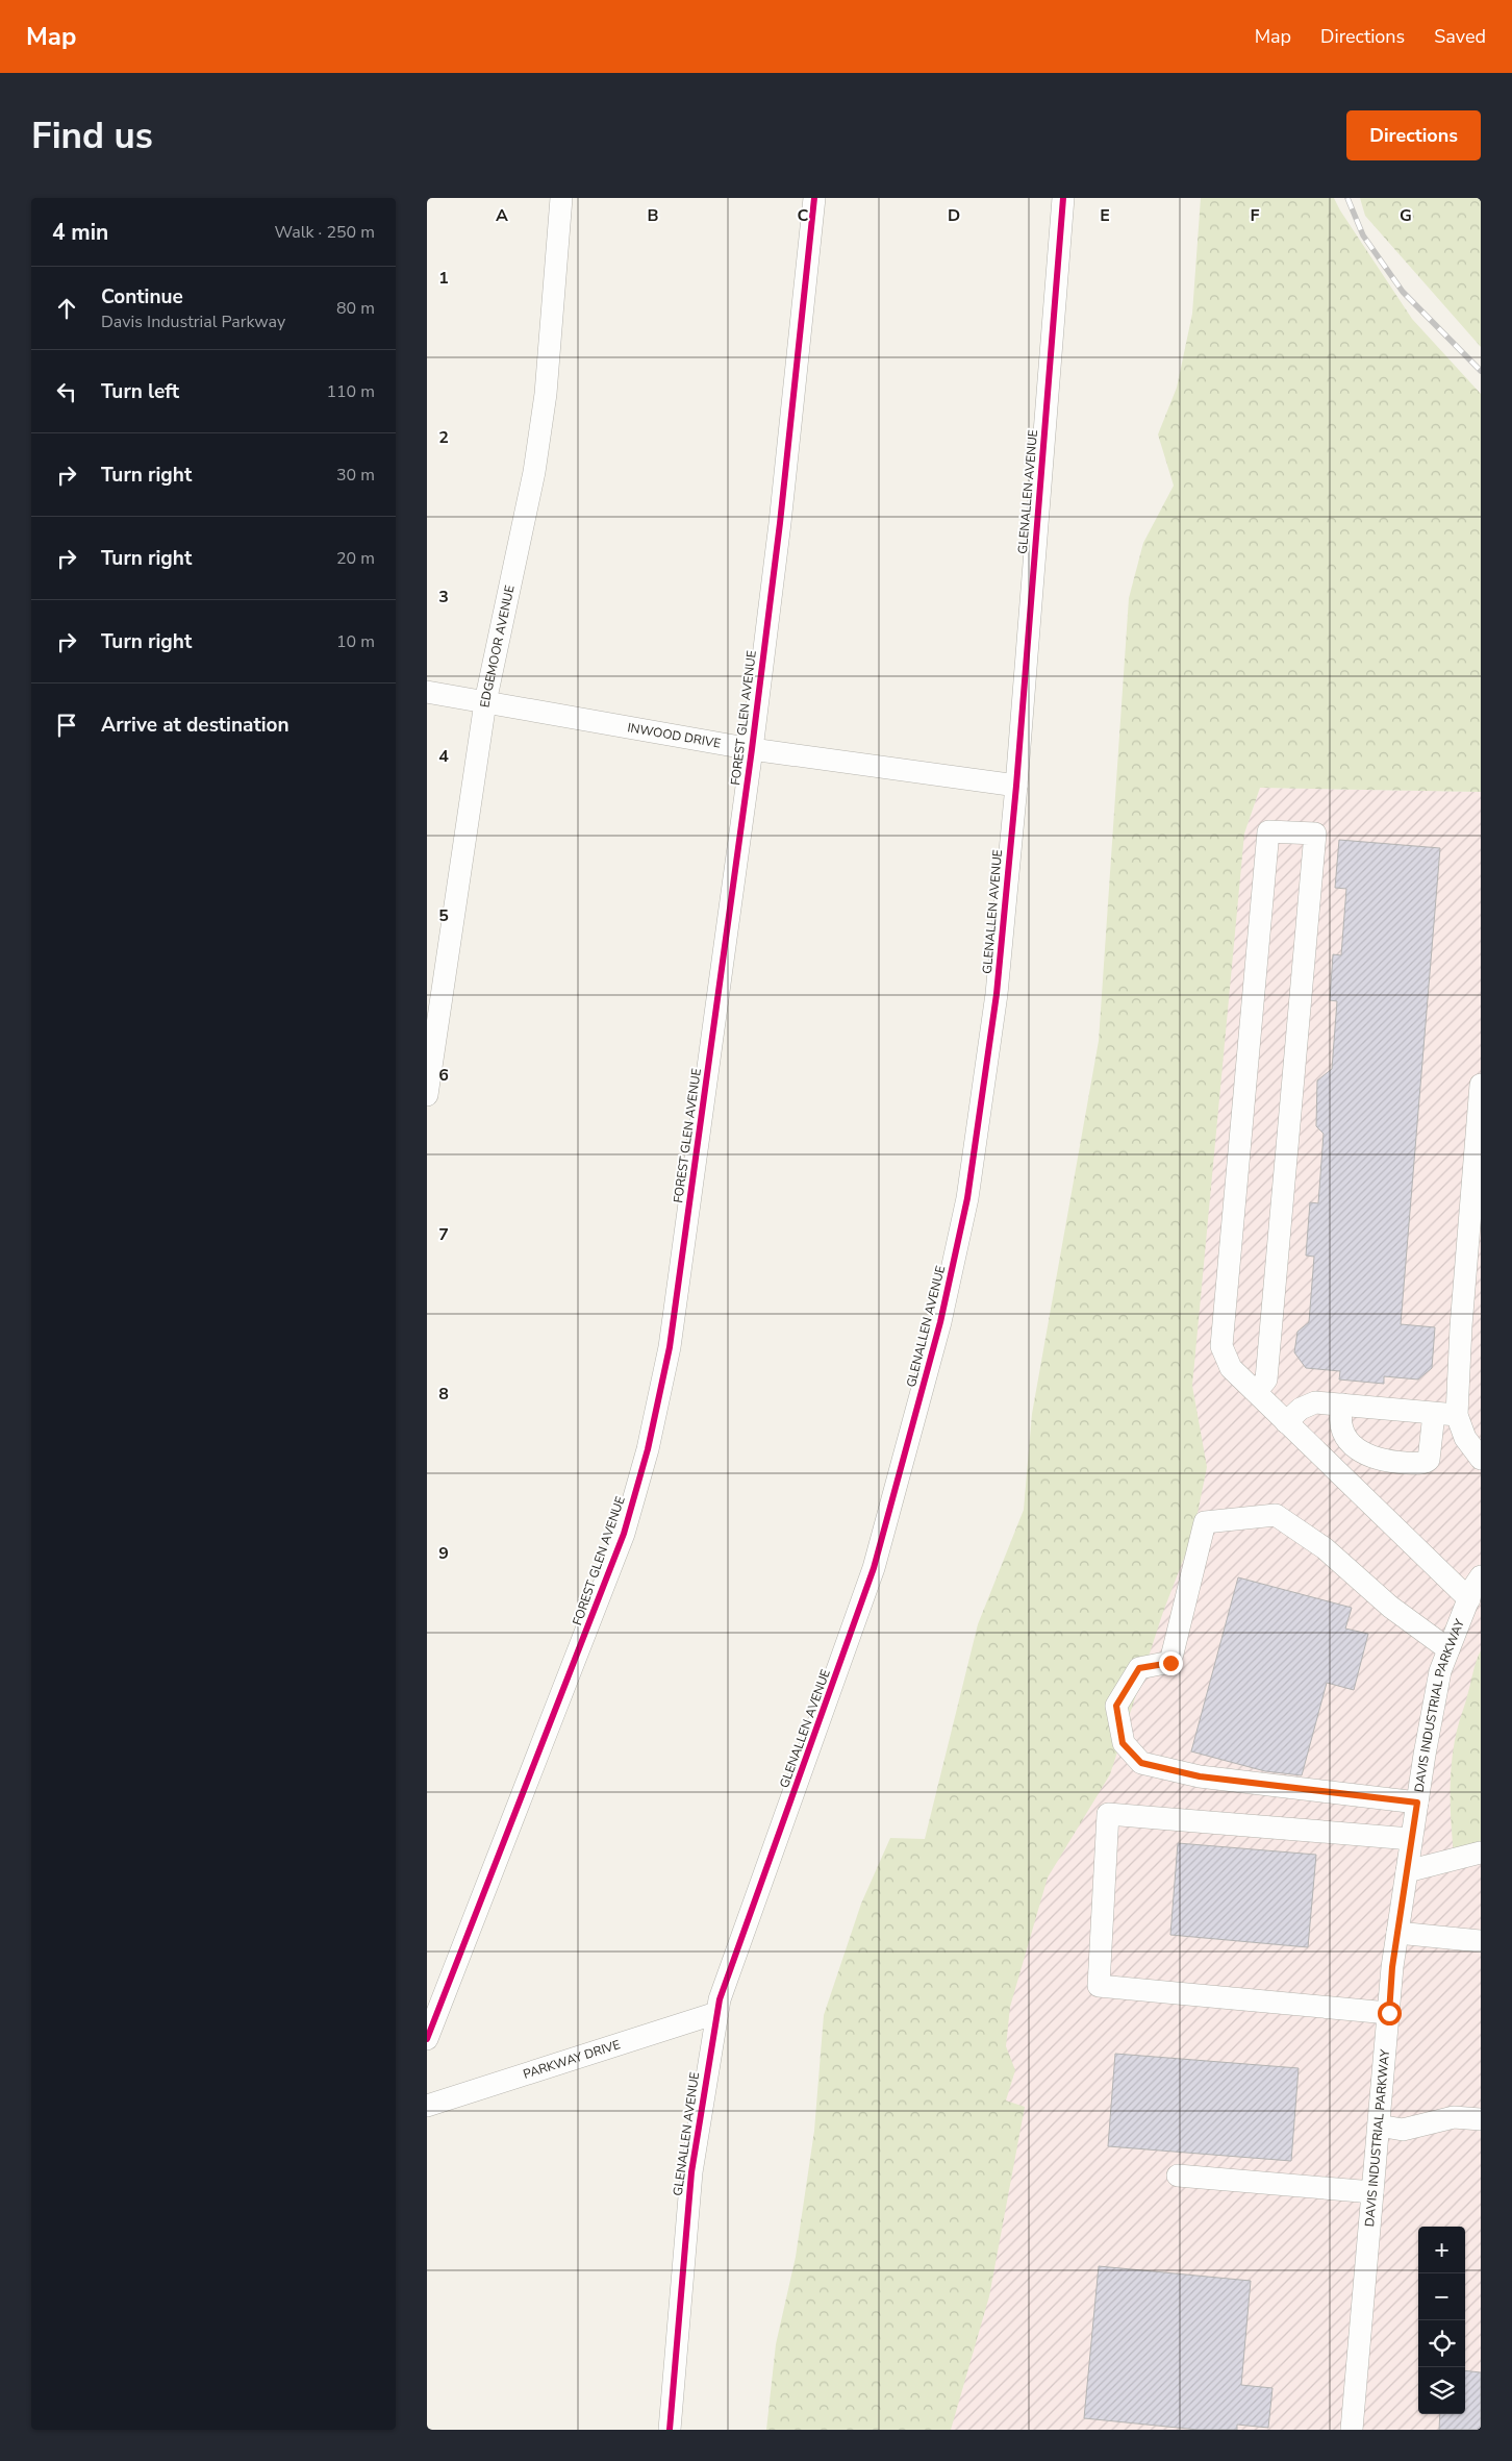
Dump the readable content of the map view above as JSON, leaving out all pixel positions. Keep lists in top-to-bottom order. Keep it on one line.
{"streets":{"street":["GLENALLEN AVENUE","EDGEMOOR AVENUE","FOREST GLEN AVENUE","INWOOD DRIVE","DAVIS INDUSTRIAL PARKWAY","PARKWAY DRIVE"]},"crossings":[["GLENALLEN AVENUE","INWOOD DRIVE"],["GLENALLEN AVENUE","PARKWAY DRIVE"],["EDGEMOOR AVENUE","INWOOD DRIVE"],["FOREST GLEN AVENUE","INWOOD DRIVE"]],"page":{"header":"Map","nav":["Map","Directions","Saved"],"buttons":"Directions","title":"Find us","heading":["4 min","Walk · 250 m"],"list":[["Continue","Davis Industrial Parkway","80 m"],["Turn left","110 m"],["Turn right","30 m"],["Turn right","20 m"],["Turn right","10 m"],"Arrive at destination"],"map_buttons":["+","−"]},"grid":{"columns":["A","B","C","D","E","F","G"],"rows":["1","2","3","4","5","6","7","8","9"]}}
